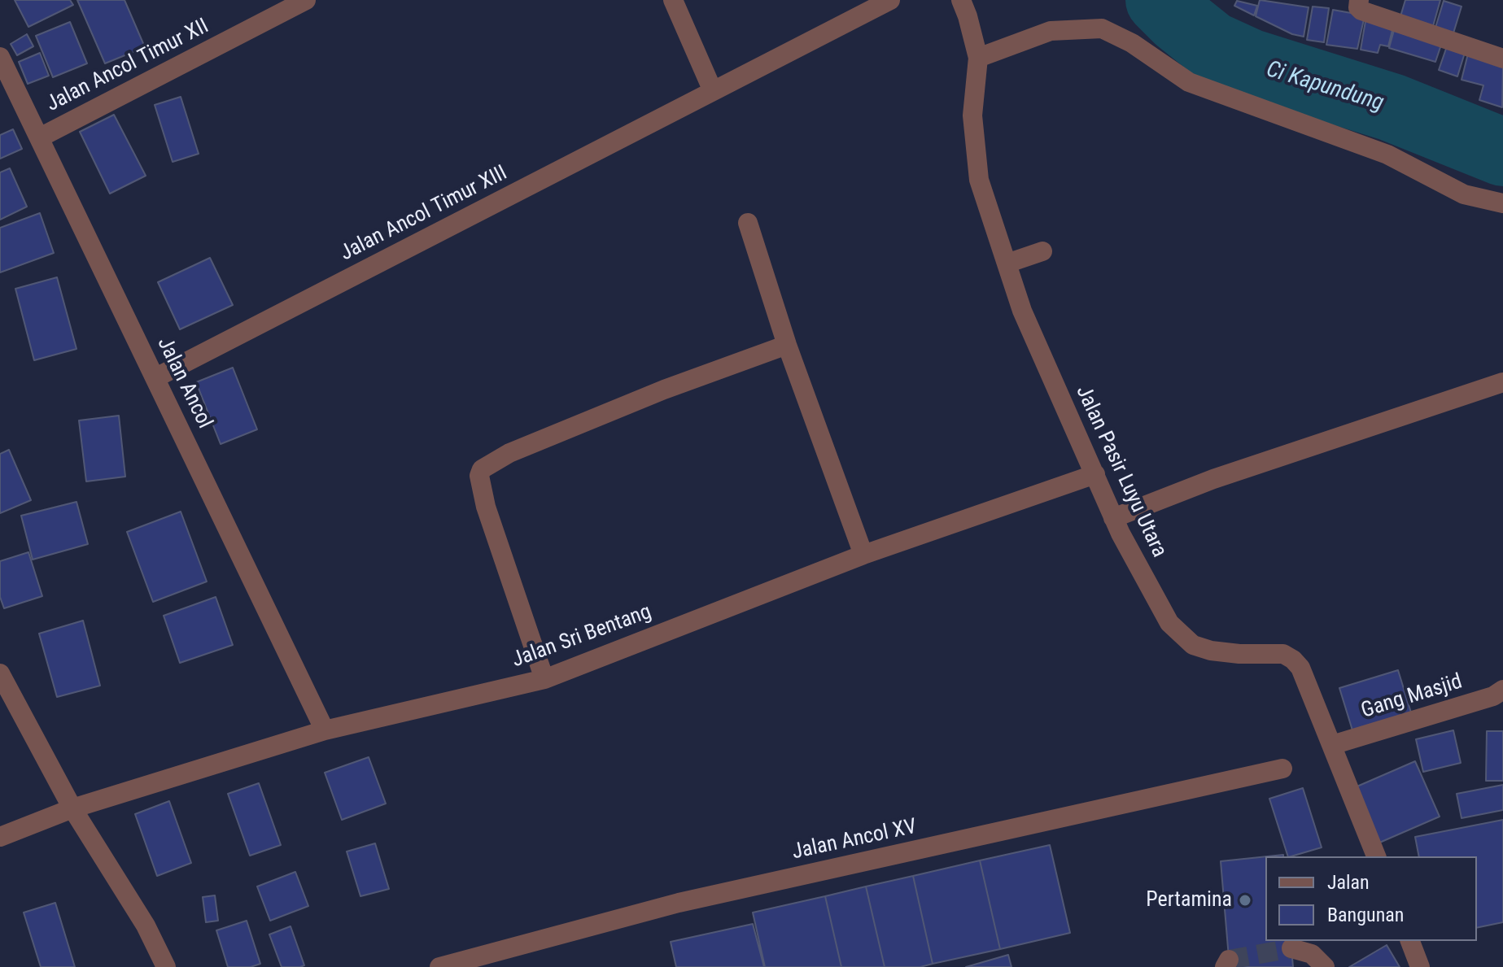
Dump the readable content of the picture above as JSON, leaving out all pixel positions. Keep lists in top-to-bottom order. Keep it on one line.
{"streets":{"street":["Jalan Ancol Timur XII","Jalan Ancol Timur XIII","Jalan Ancol","Jalan Pasir Luyu Utara","Jalan Sri Bentang","Gang Masjid","Jalan Ancol XV"]},"crossings":[["Jalan Ancol Timur XII","Jalan Ancol"],["Jalan Ancol Timur XIII","Jalan Ancol"],["Jalan Ancol","Jalan Sri Bentang"],["Jalan Pasir Luyu Utara","Jalan Sri Bentang"],["Jalan Pasir Luyu Utara","Gang Masjid"]],"water":["Ci Kapundung"],"places":["Pertamina"],"legend":["Jalan","Bangunan"]}
